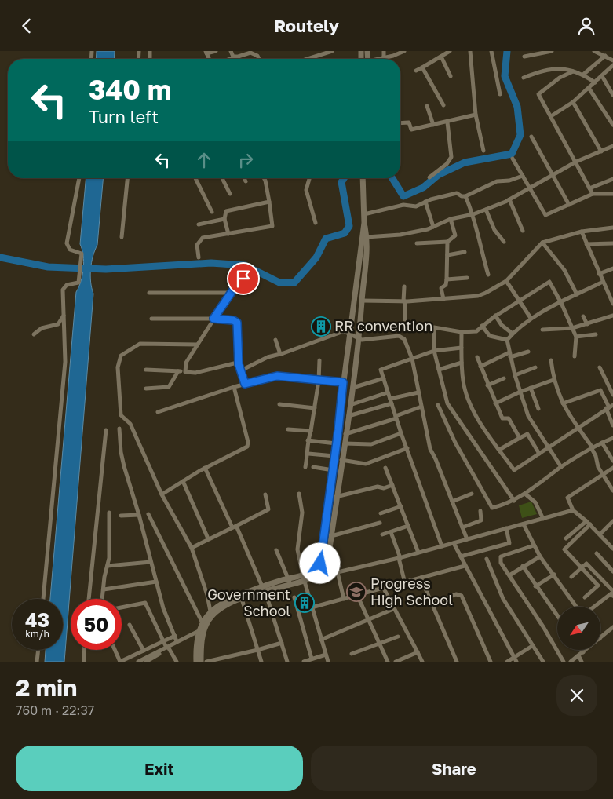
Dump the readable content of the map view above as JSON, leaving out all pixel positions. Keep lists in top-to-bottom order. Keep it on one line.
{"places":{"building":["RR convention","Government School"],"school or university":["Progress High School"]},"north":"bottom left","page":{"header":"Routely","turn":["340 m","Turn left"],"speed":"43 km/h","limit":"50","heading":["2 min","760 m · 22:37"],"buttons":["Exit","Share"]}}
